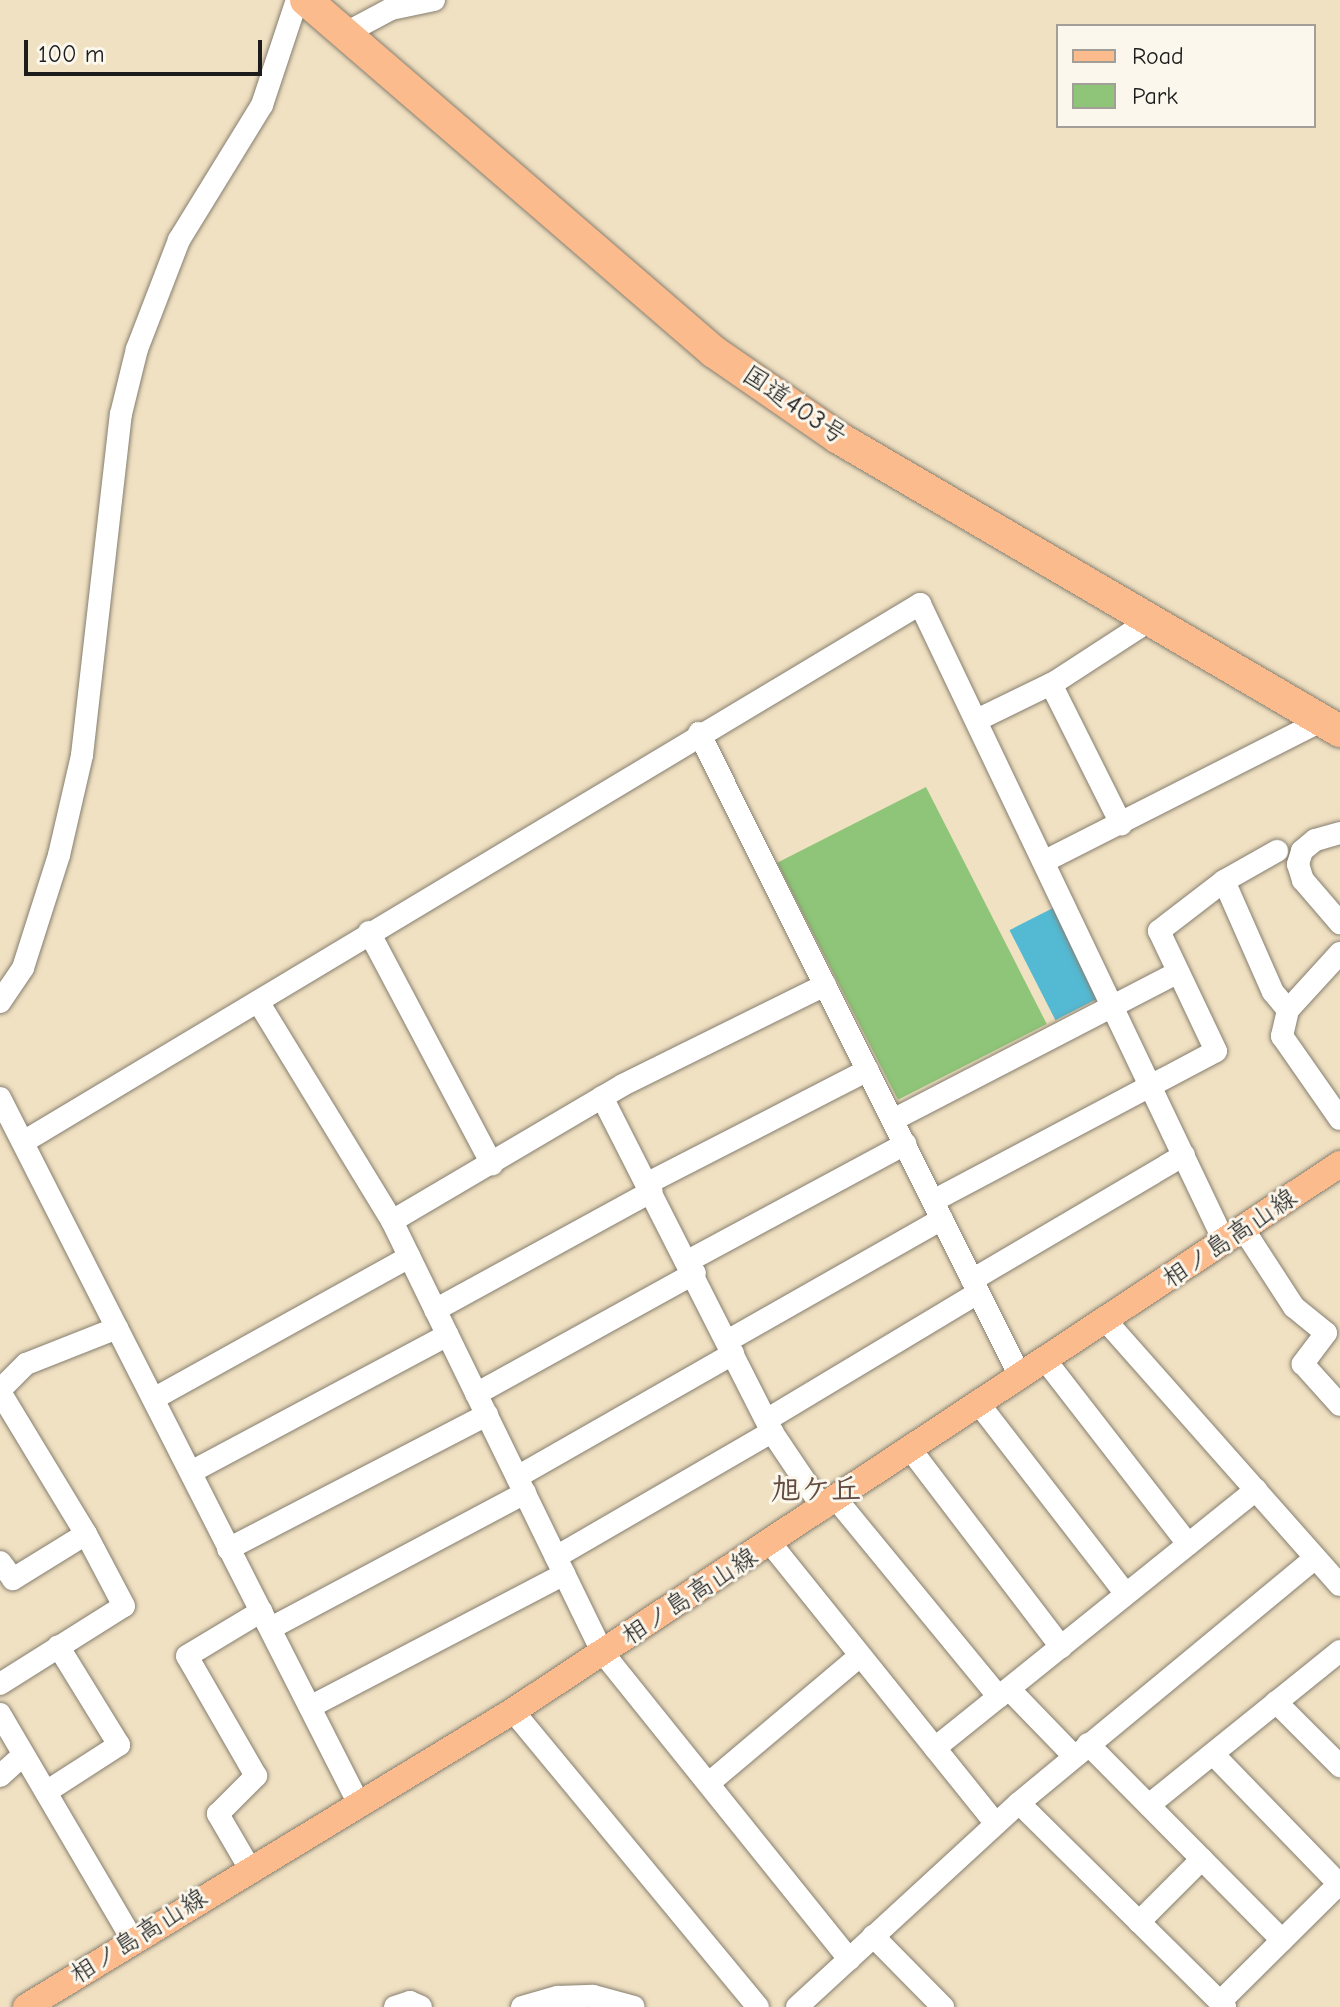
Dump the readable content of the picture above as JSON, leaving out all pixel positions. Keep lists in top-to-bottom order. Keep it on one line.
{"streets":{"highway":["国道403号"],"main road":["相ノ島高山線"]},"districts":["旭ケ丘"],"legend":["Road","Park"],"scale_bar":"100 m"}
